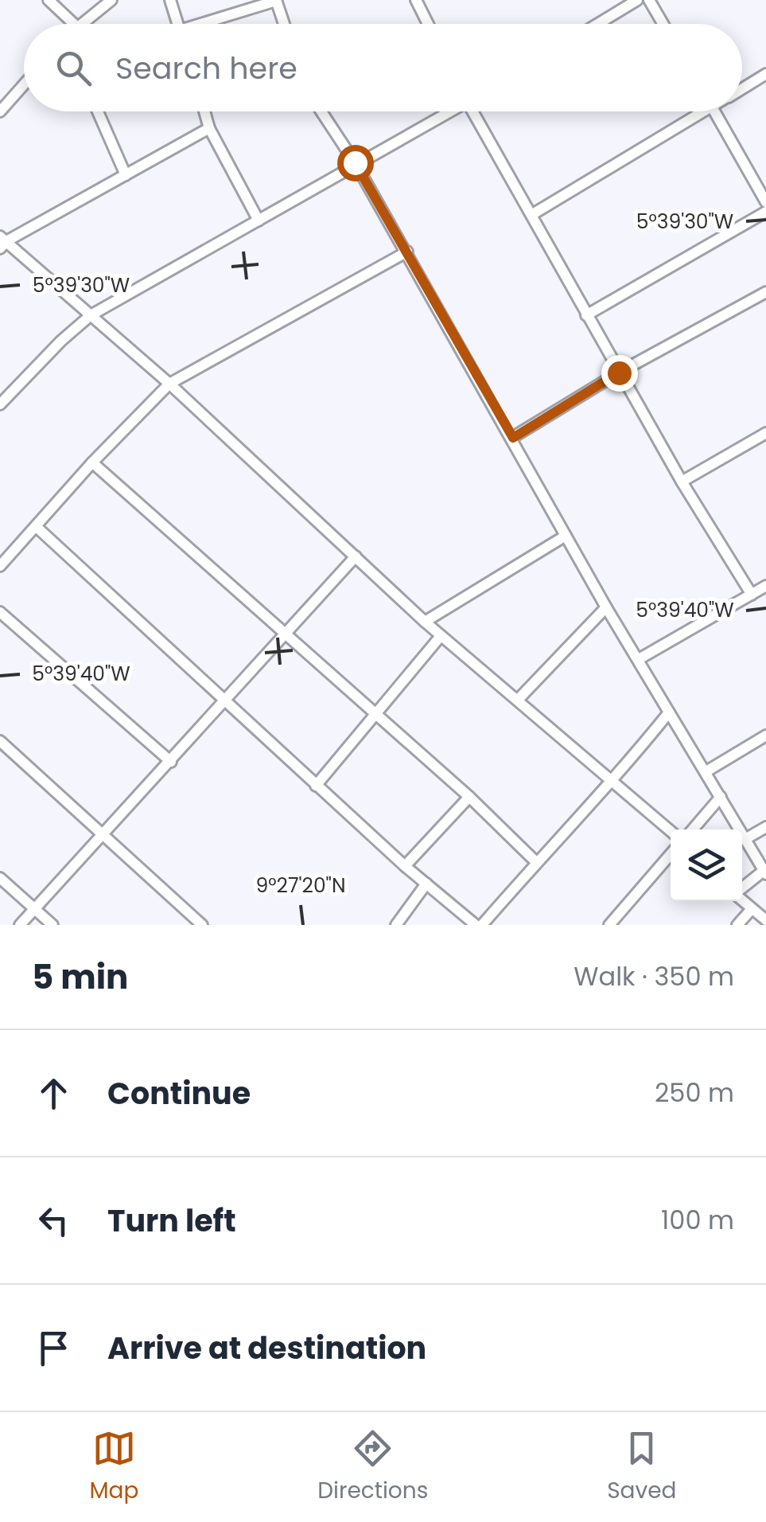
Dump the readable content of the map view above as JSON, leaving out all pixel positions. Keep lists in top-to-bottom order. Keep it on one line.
{"page":{"search":"Search here","heading":["5 min","Walk · 350 m"],"list":[["Continue","250 m"],["Turn left","100 m"],"Arrive at destination"],"nav":["Map","Directions","Saved"]},"coordinates":["5°39'30\"W","5°39'40\"W","9°27'20\"N"]}
